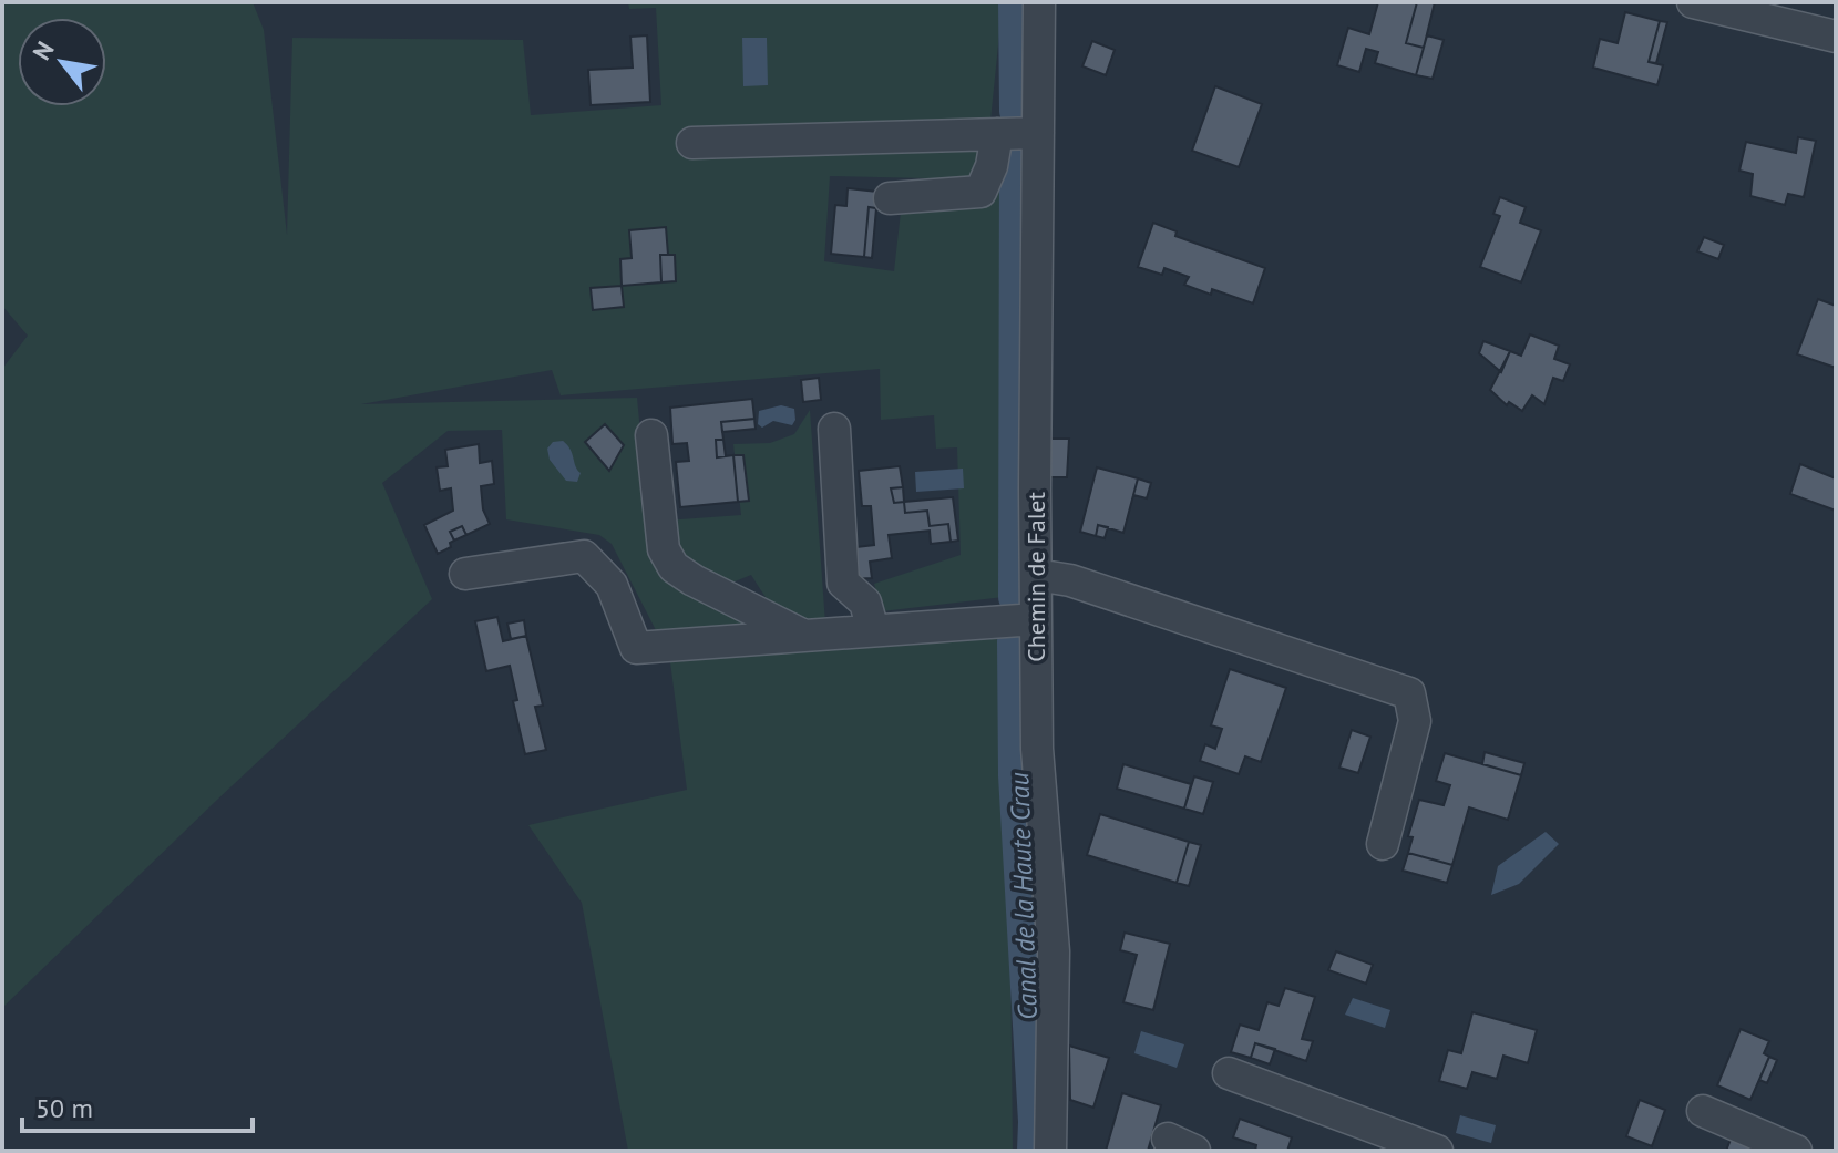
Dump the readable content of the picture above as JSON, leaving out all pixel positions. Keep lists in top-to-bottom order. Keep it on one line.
{"streets":{"street":["Chemin de Falet"]},"water":["Canal de la Haute Crau"],"scale_bar":"50 m","north":"top left"}
